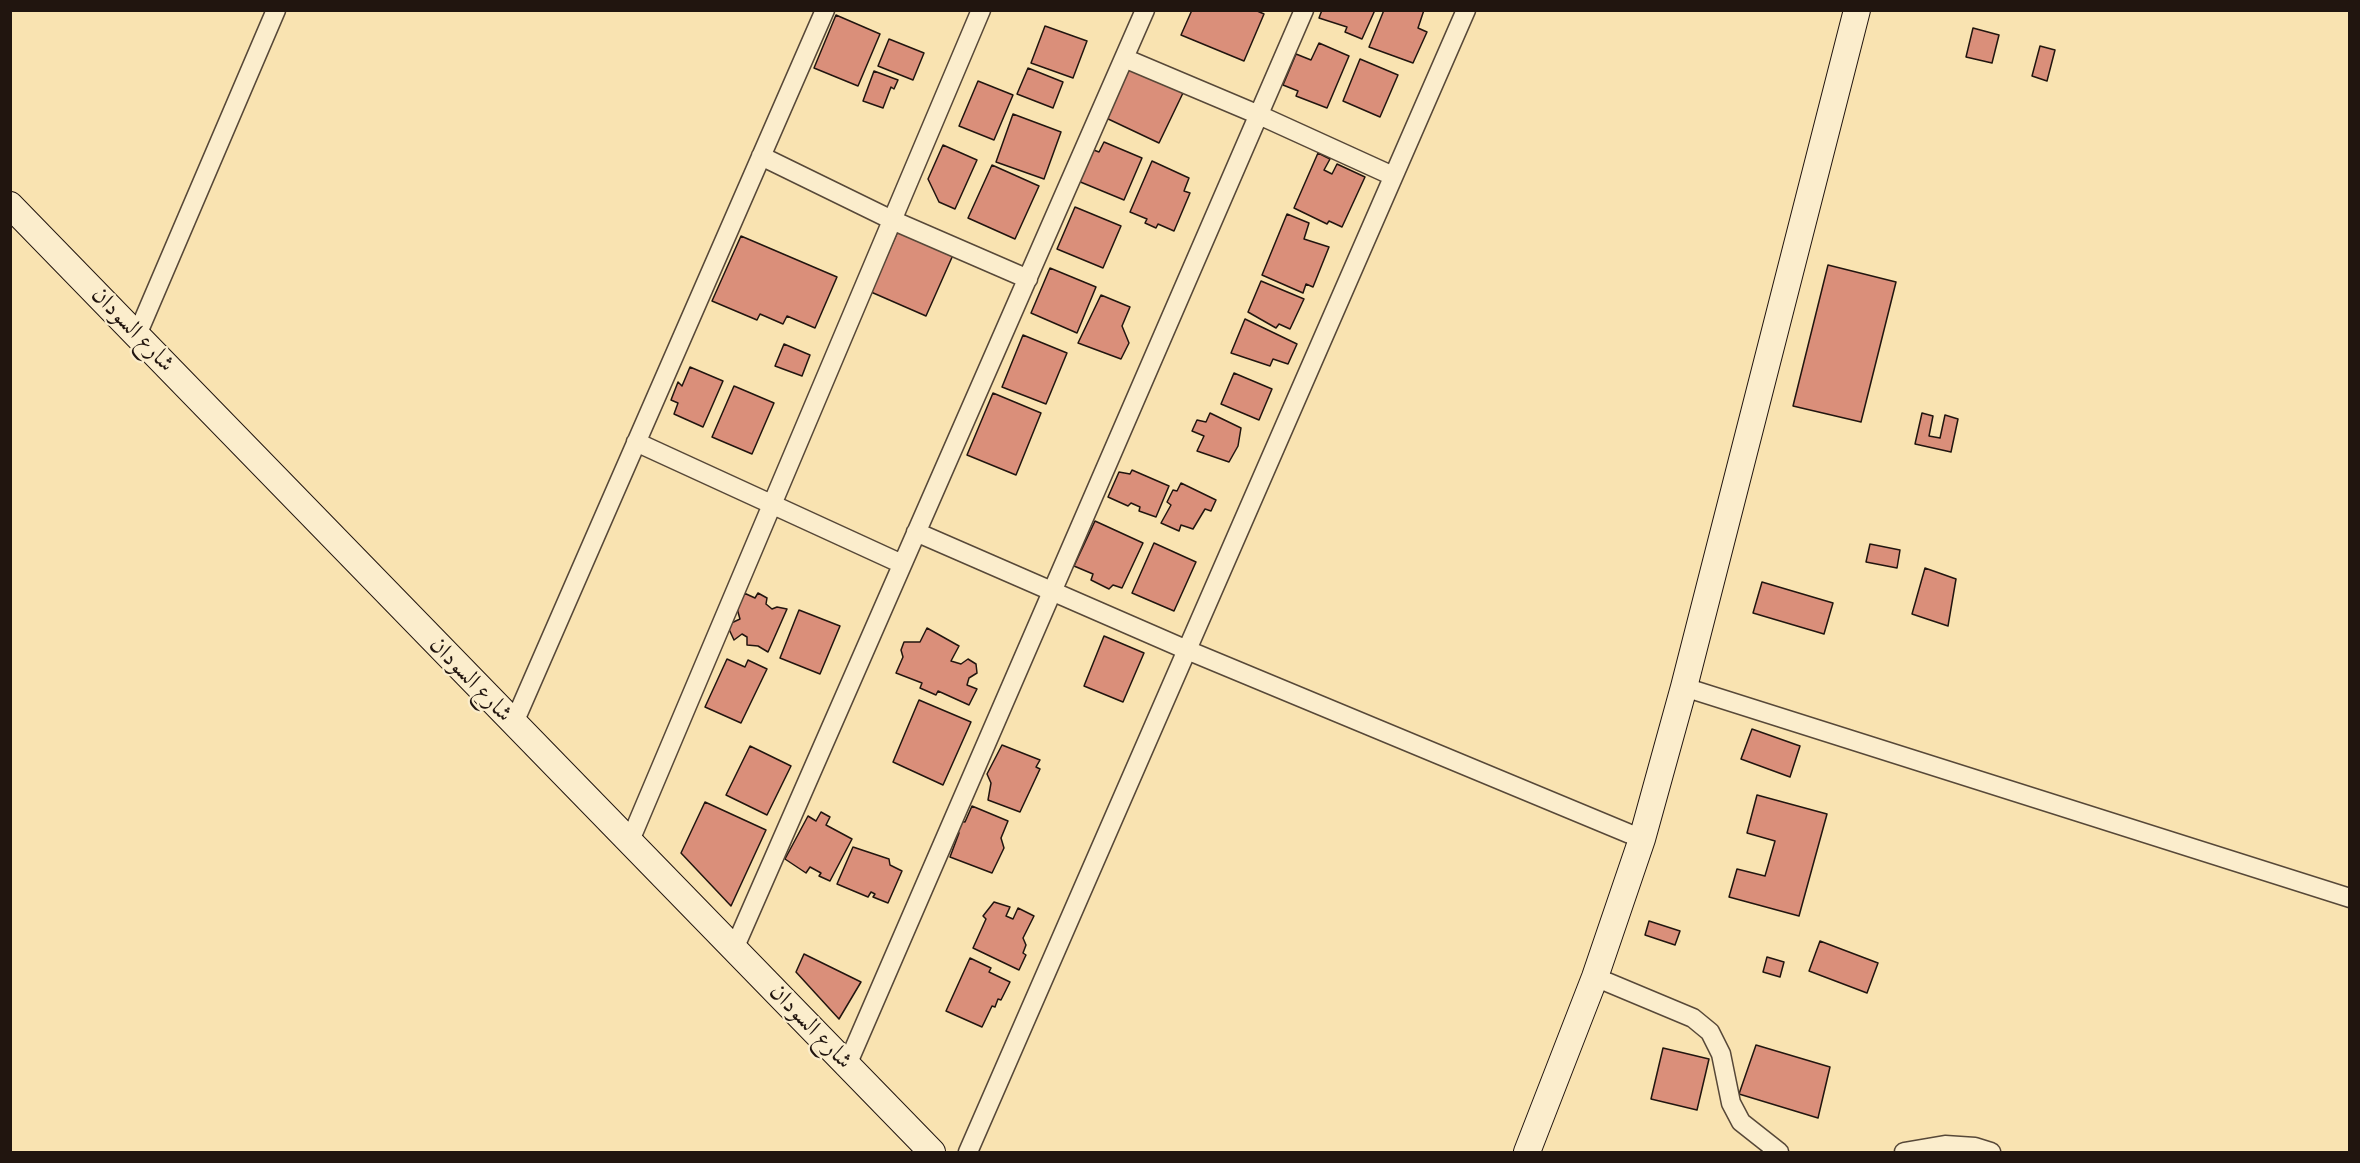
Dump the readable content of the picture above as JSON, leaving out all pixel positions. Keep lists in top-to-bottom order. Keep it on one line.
{"streets":{"main road":["شارع السودان"]}}
